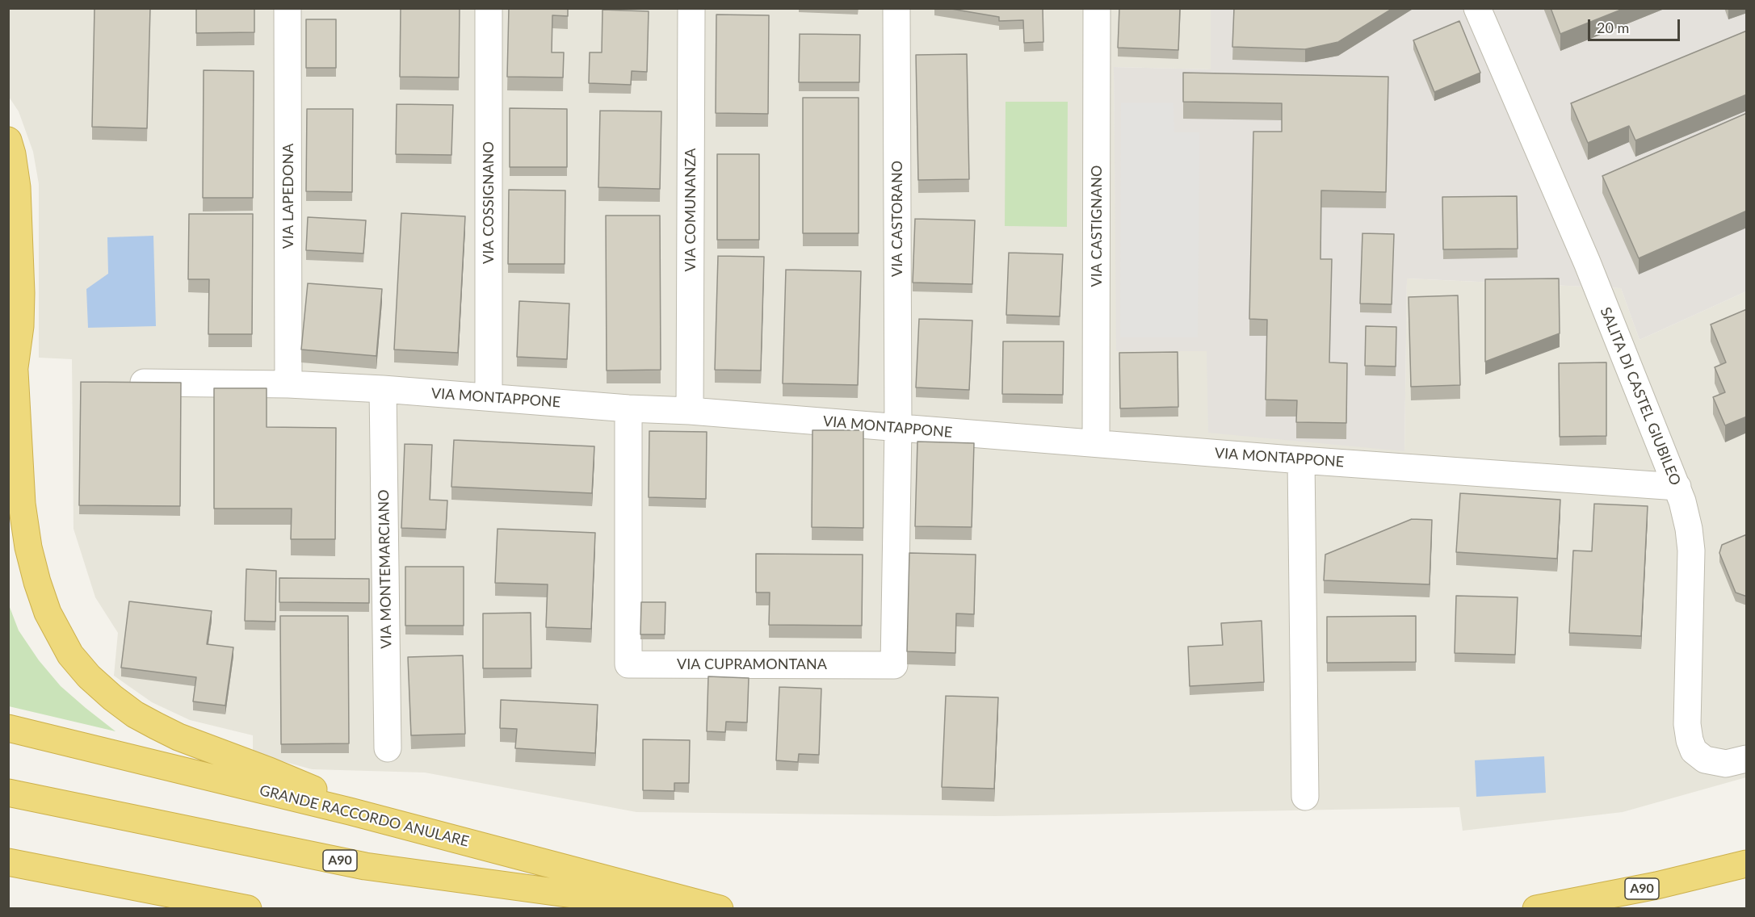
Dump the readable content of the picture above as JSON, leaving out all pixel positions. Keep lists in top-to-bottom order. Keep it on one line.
{"streets":{"highway":["GRANDE RACCORDO ANULARE","A90"],"street":["VIA LAPEDONA","VIA COSSIGNANO","VIA COMUNANZA","VIA CASTORANO","VIA CASTIGNANO","SALITA DI CASTEL GIUBILEO","VIA MONTAPPONE","VIA MONTEMARCIANO","VIA CUPRAMONTANA"]},"crossings":[["VIA LAPEDONA","VIA MONTAPPONE"],["VIA COSSIGNANO","VIA MONTAPPONE"],["VIA COMUNANZA","VIA MONTAPPONE"],["VIA CASTORANO","VIA MONTAPPONE"],["VIA CASTORANO","VIA CUPRAMONTANA"],["VIA CASTIGNANO","VIA MONTAPPONE"],["SALITA DI CASTEL GIUBILEO","VIA MONTAPPONE"],["VIA MONTAPPONE","VIA MONTEMARCIANO"],["VIA MONTAPPONE","VIA CUPRAMONTANA"]],"scale_bar":"20 m"}
